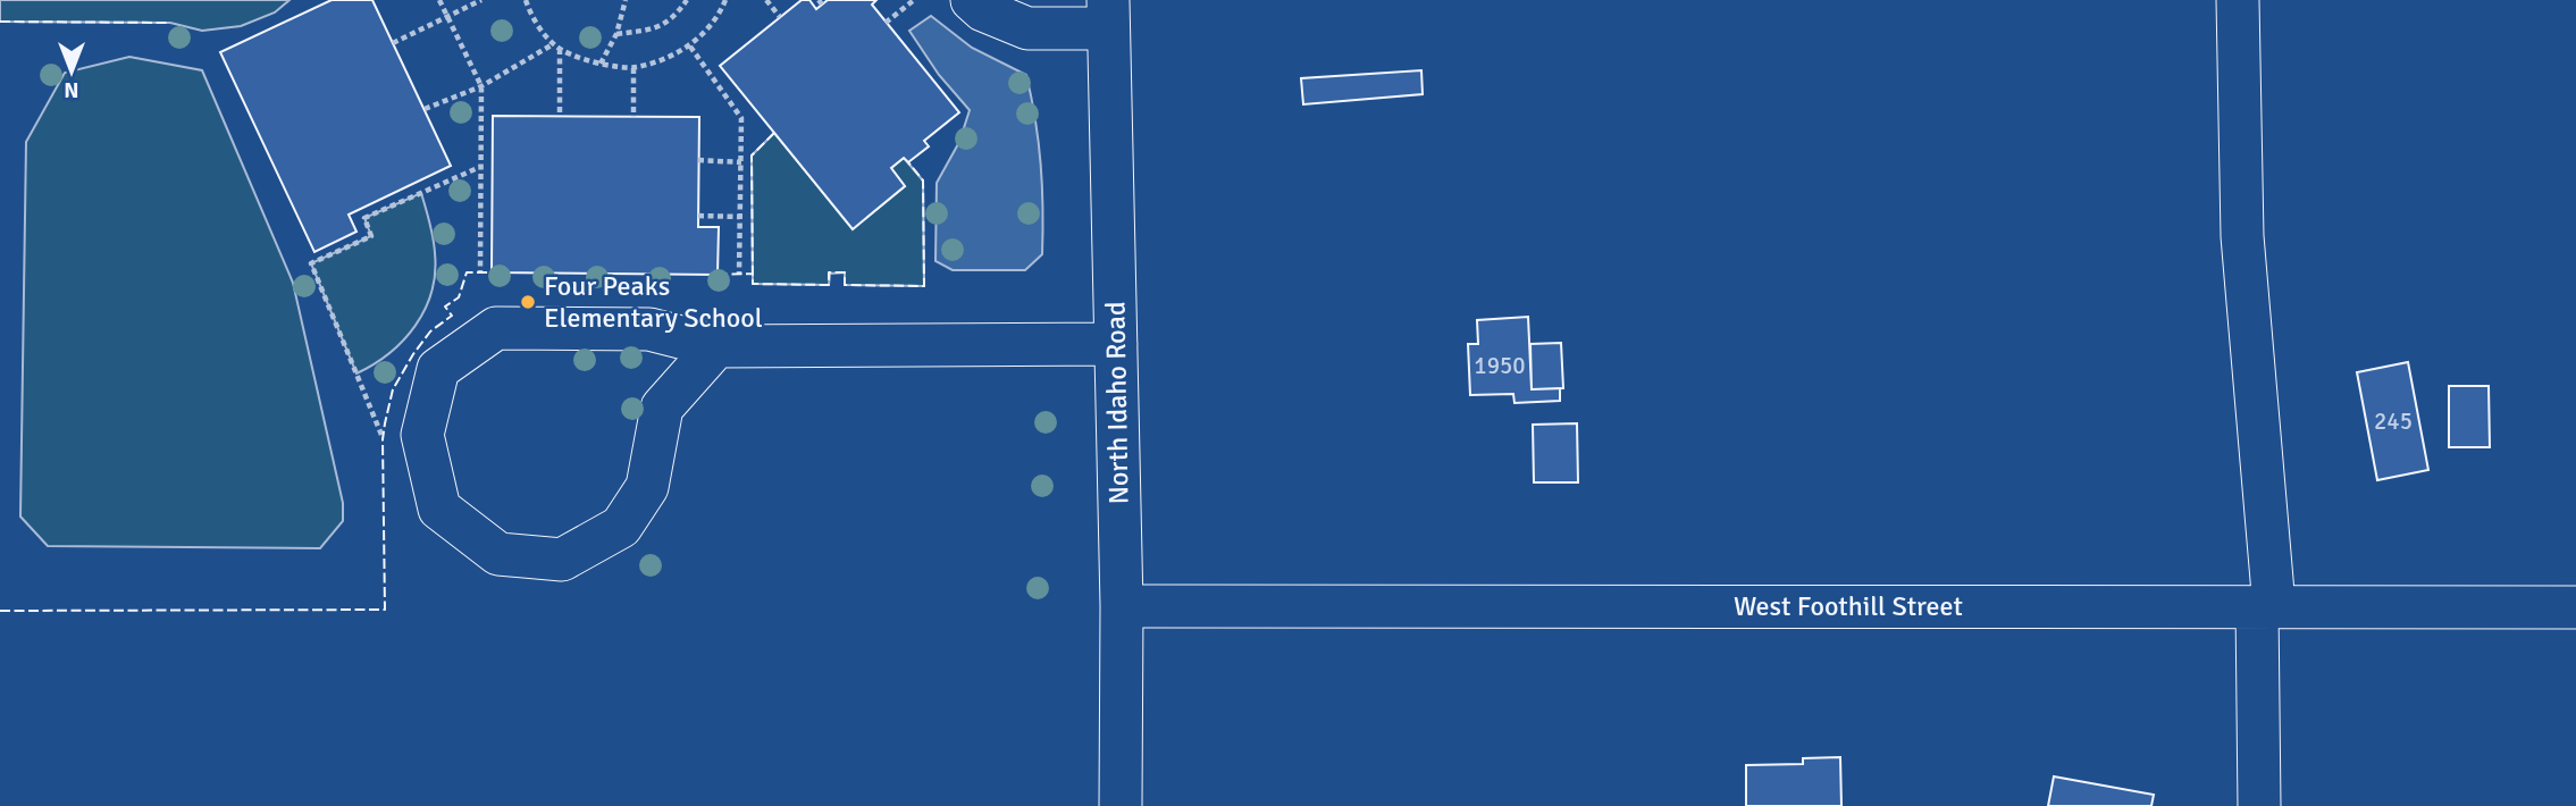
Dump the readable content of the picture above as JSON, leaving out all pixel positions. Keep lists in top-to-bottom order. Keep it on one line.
{"streets":{"street":["North Idaho Road","West Foothill Street"]},"crossings":[["North Idaho Road","West Foothill Street"]],"places":["Four Peaks Elementary School"],"house_numbers":["1950","245"],"north":"bottom"}
